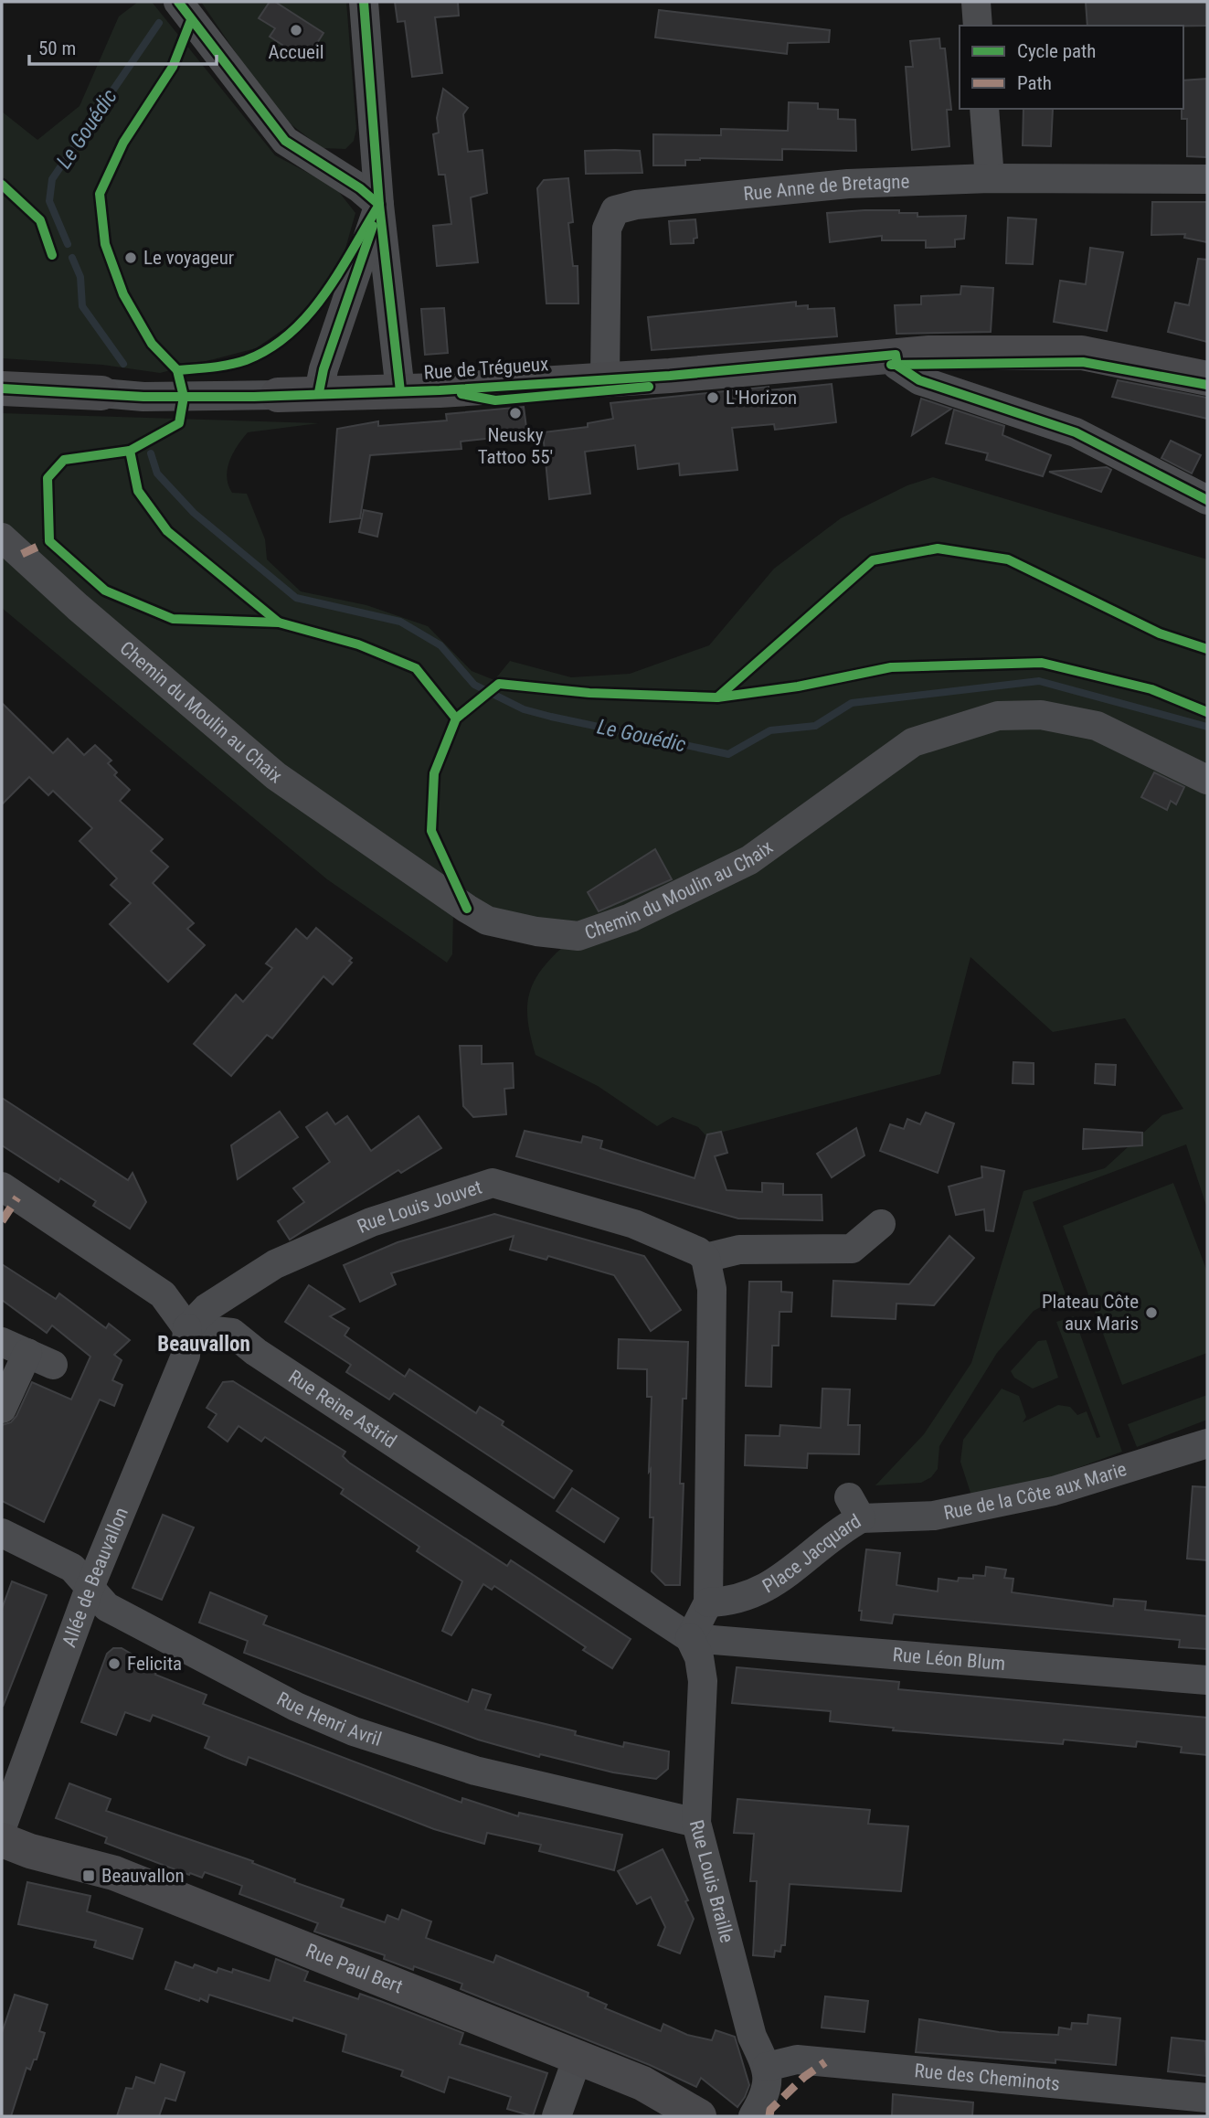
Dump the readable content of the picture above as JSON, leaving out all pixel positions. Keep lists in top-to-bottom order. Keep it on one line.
{"streets":{"main road":["Rue de Trégueux","Rue Paul Bert"],"street":["Rue Anne de Bretagne","Chemin du Moulin au Chaix","Rue Louis Jouvet","Rue Reine Astrid","Rue de la Côte aux Marie","Place Jacquard","Allée de Beauvallon","Rue Léon Blum","Rue Henri Avril","Rue Louis Braille","Rue des Cheminots"]},"crossings":[["Rue Anne de Bretagne","Rue de Trégueux"],["Rue Louis Jouvet","Rue Reine Astrid"],["Rue Louis Jouvet","Allée de Beauvallon"],["Rue Reine Astrid","Allée de Beauvallon"],["Rue Reine Astrid","Rue Léon Blum"],["Rue Reine Astrid","Rue Louis Braille"],["Rue de la Côte aux Marie","Place Jacquard"],["Place Jacquard","Rue Léon Blum"],["Allée de Beauvallon","Rue Henri Avril"],["Rue Léon Blum","Rue Louis Braille"],["Rue Henri Avril","Rue Louis Braille"],["Rue Louis Braille","Rue des Cheminots"]],"districts":["Beauvallon"],"water":["Le Gouédic"],"places":{"other":["Accueil","Le voyageur","L'Horizon","Neusky Tattoo 55'","Plateau Côte aux Maris","Felicita"],"transit":["Beauvallon"]},"legend":["Cycle path","Path"],"scale_bar":"50 m"}
